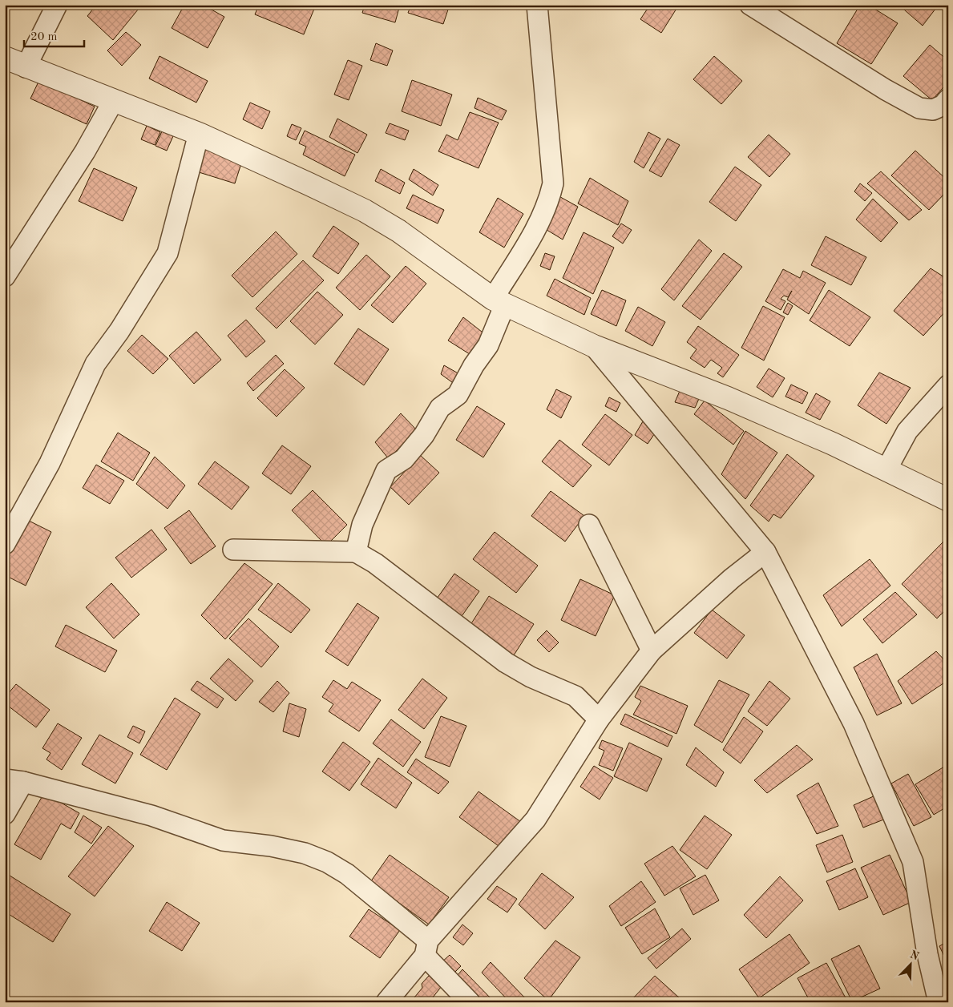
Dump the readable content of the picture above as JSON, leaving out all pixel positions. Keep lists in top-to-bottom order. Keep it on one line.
{"scale_bar":"20 m","north":"top right"}
